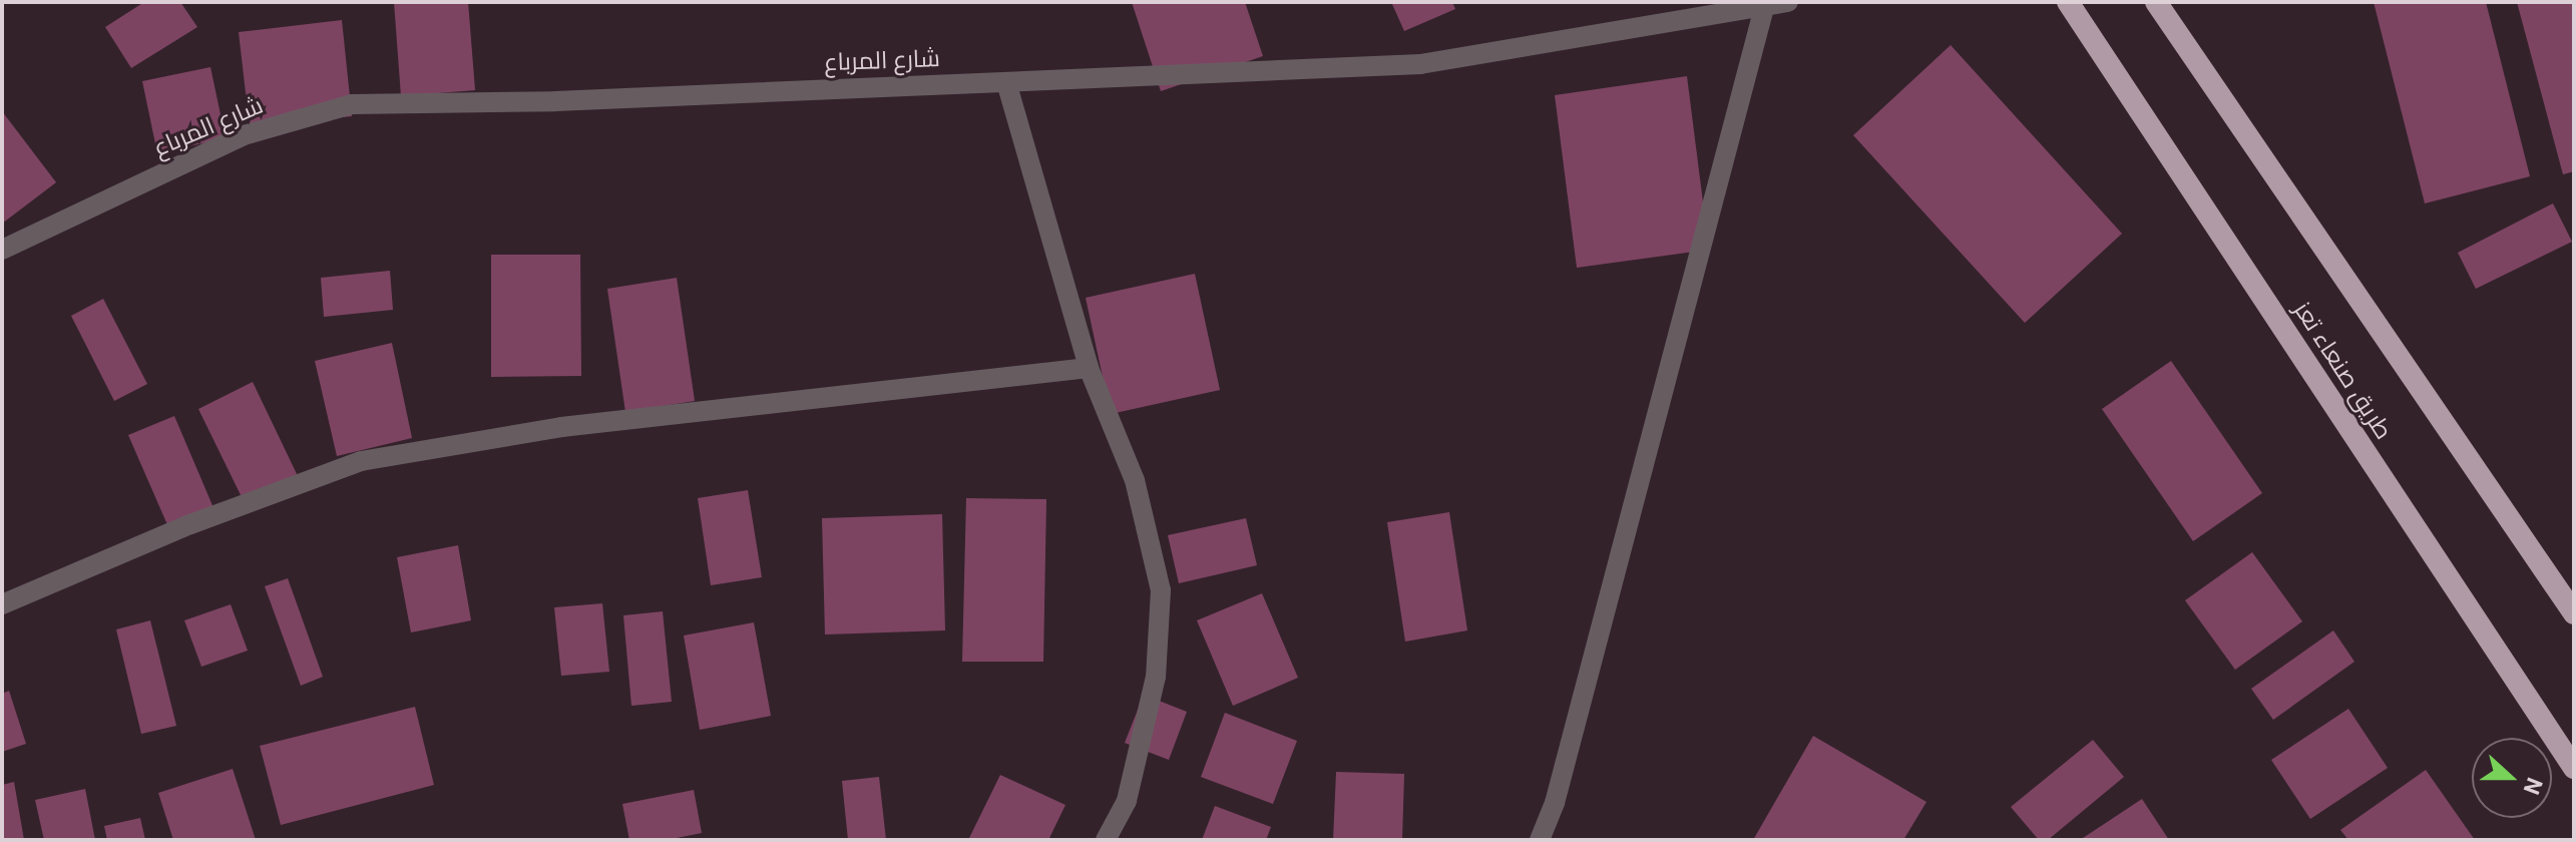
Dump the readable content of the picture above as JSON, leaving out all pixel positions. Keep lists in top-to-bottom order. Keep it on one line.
{"streets":{"highway":["طريق صنعاء تعز"],"street":["شارع المرباع"]},"north":"right"}
